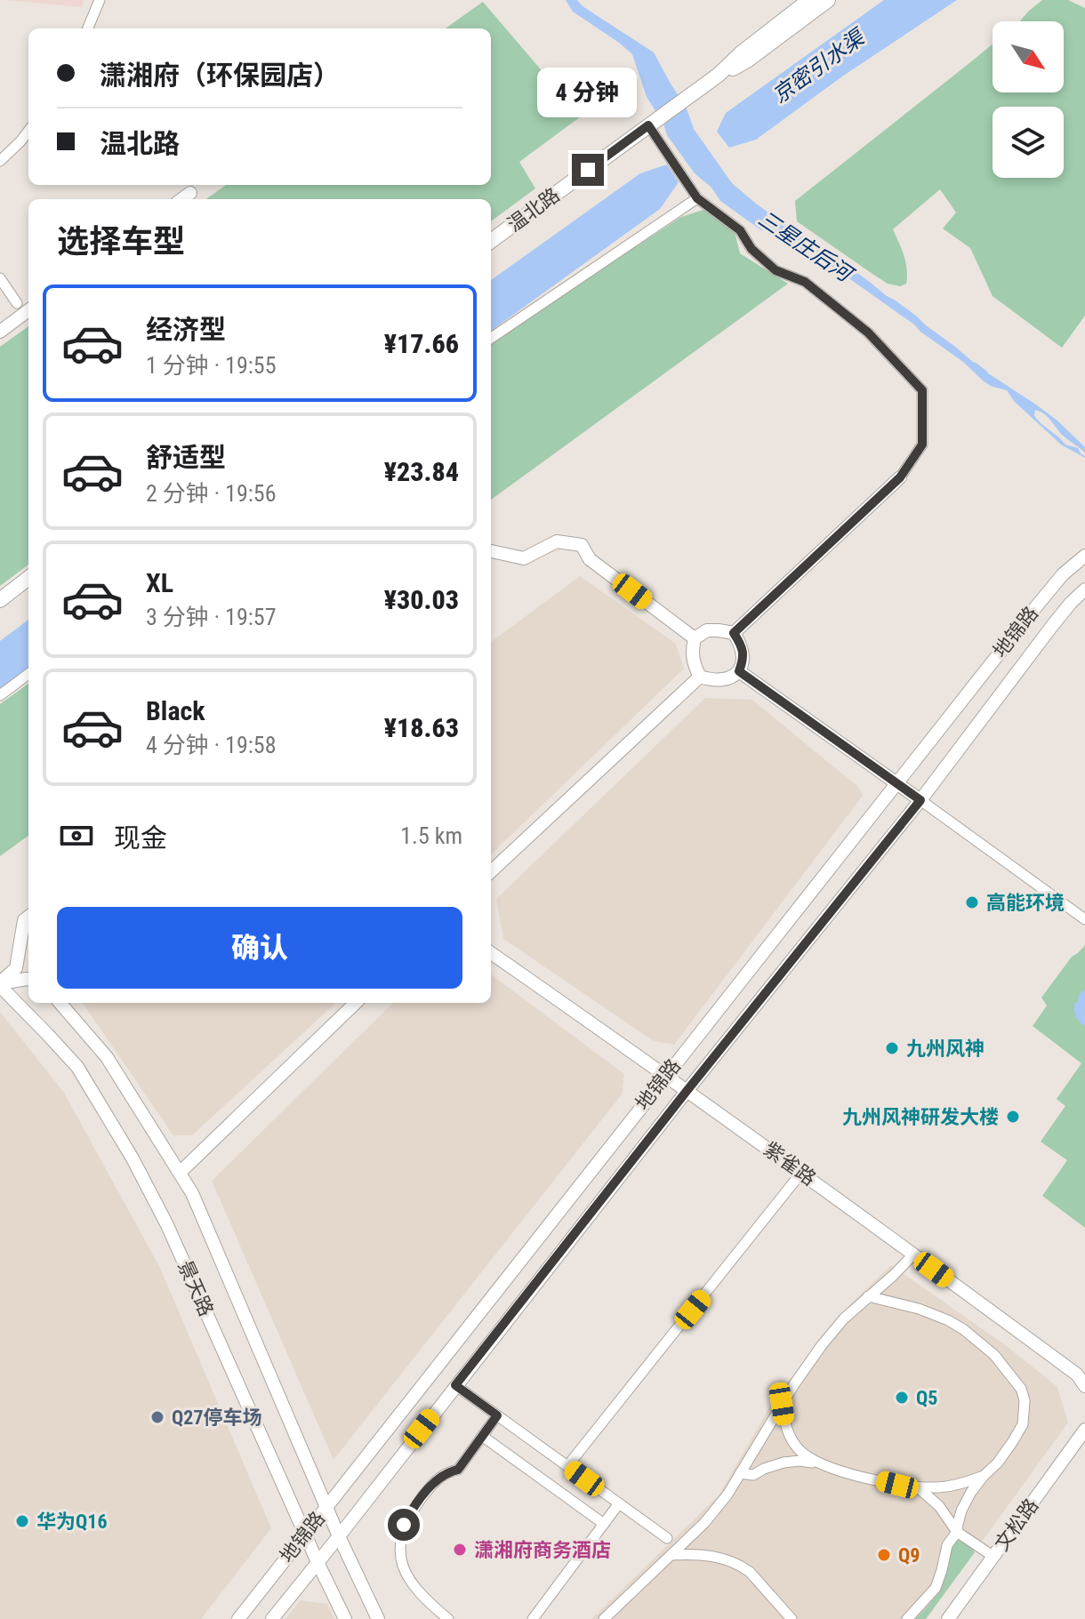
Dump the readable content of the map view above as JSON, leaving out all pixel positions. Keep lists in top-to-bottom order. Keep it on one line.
{"streets":{"main road":["温北路"],"street":["地锦路","紫雀路","景天路","文松路"]},"crossings":[["地锦路","紫雀路"],["地锦路","景天路"]],"water":["京密引水渠","三星庄后河"],"places":["高能环境","九州风神","九州风神研发大楼","Q5","Q27停车场","华为Q16","潇湘府商务酒店","Q9"],"north":"bottom right","page":{"banner":["潇湘府（环保园店）","温北路"],"bubble":"4 分钟","heading":"选择车型","list":[{"name":"经济型","note":"1 分钟 · 19:55","value":"¥17.66"},{"name":"舒适型","note":"2 分钟 · 19:56","value":"¥23.84"},{"name":"XL","note":"3 分钟 · 19:57","value":"¥30.03"},{"name":"Black","note":"4 分钟 · 19:58","value":"¥18.63"}],"pay":["现金","1.5 km"],"buttons":"确认"}}
